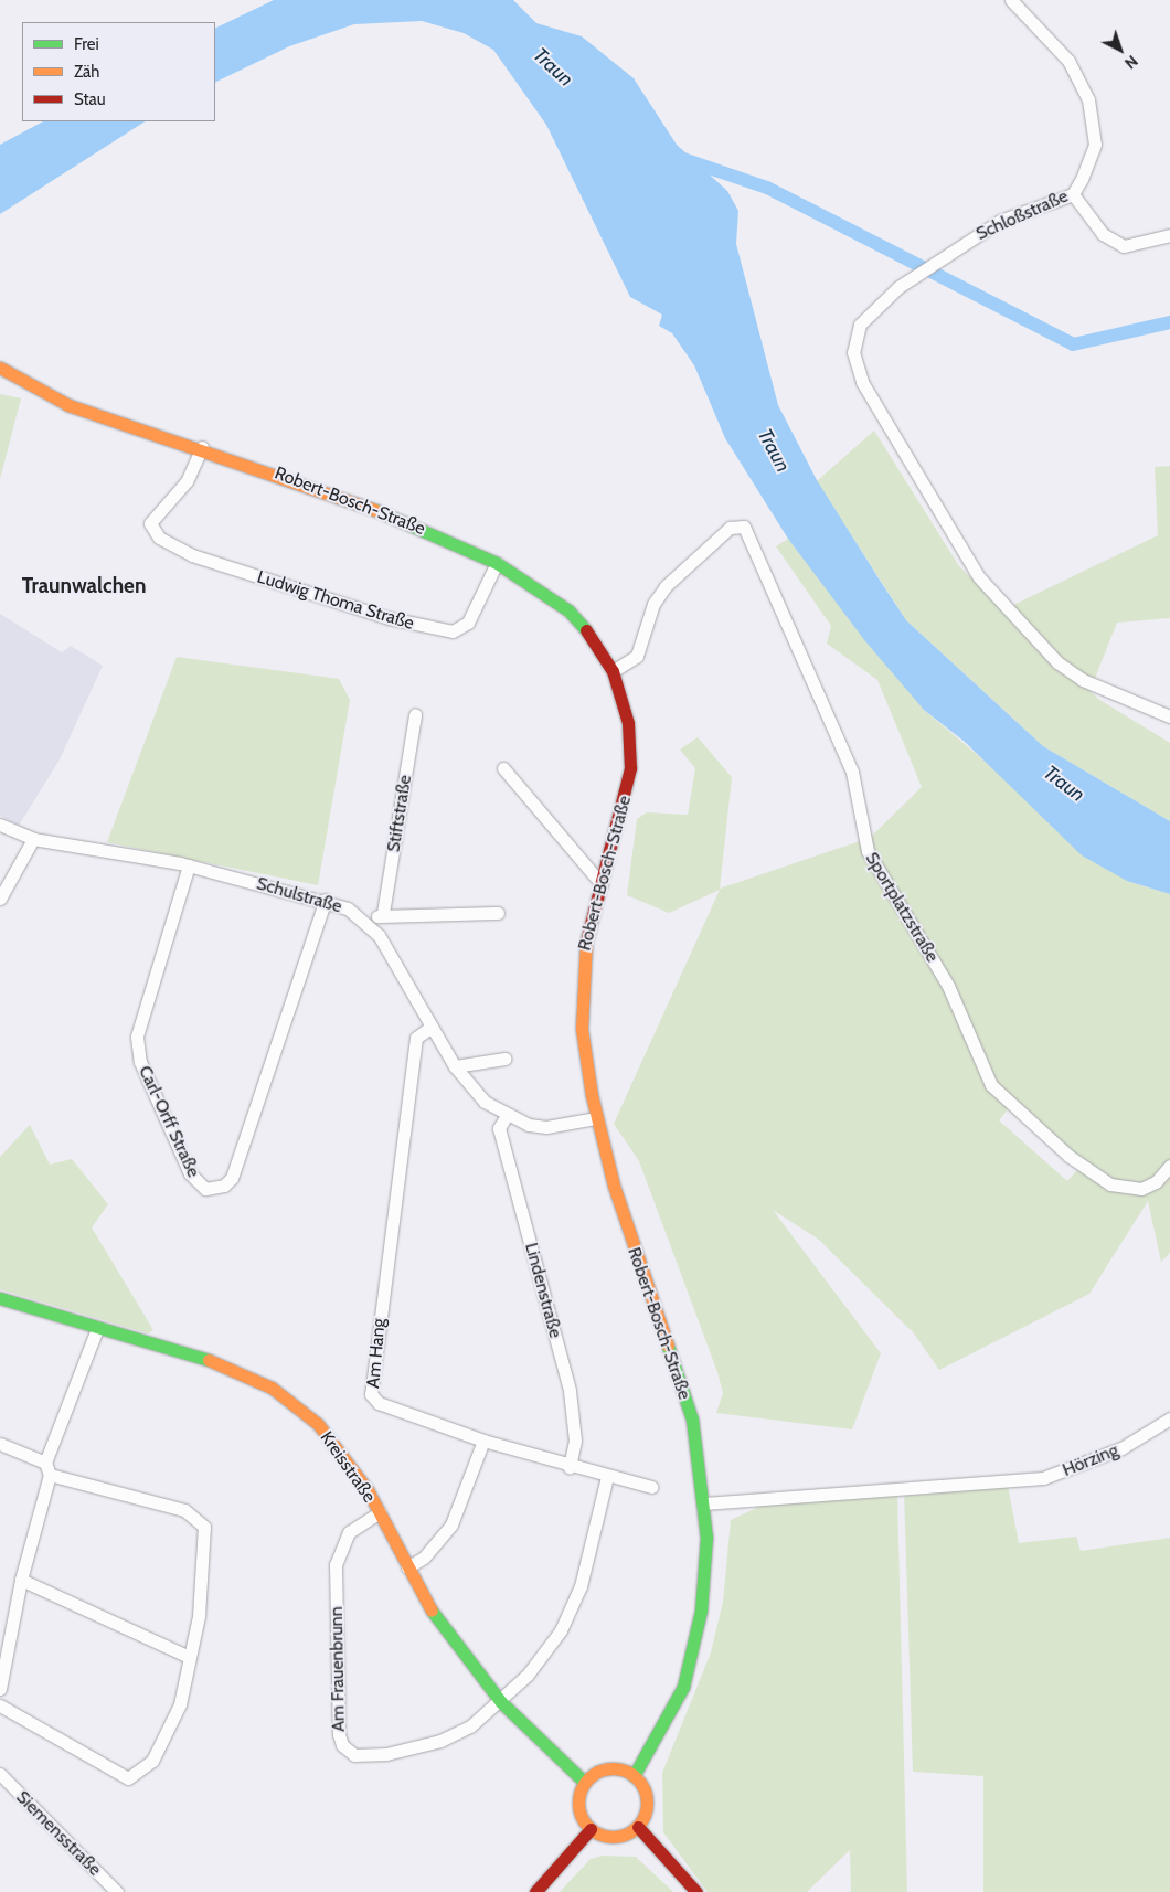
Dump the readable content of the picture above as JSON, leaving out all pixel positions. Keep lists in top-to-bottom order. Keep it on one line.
{"streets":{"main road":["Robert-Bosch-Straße","Kreisstraße"],"street":["Schloßstraße","Ludwig Thoma Straße","Stiftstraße","Schulstraße","Sportplatzstraße","Carl-Orff Straße","Lindenstraße","Am Hang","Hörzing","Am Frauenbrunn","Siemensstraße"]},"crossings":[["Robert-Bosch-Straße","Ludwig Thoma Straße"],["Robert-Bosch-Straße","Schulstraße"],["Robert-Bosch-Straße","Sportplatzstraße"],["Robert-Bosch-Straße","Hörzing"],["Robert-Bosch-Straße","Kreisstraße"],["Schulstraße","Carl-Orff Straße"],["Schulstraße","Lindenstraße"],["Schulstraße","Am Hang"],["Lindenstraße","Am Hang"],["Am Hang","Am Frauenbrunn"],["Kreisstraße","Am Frauenbrunn"]],"districts":["Traunwalchen"],"water":["Traun"],"legend":["Frei","Zäh","Stau"],"north":"bottom right"}
